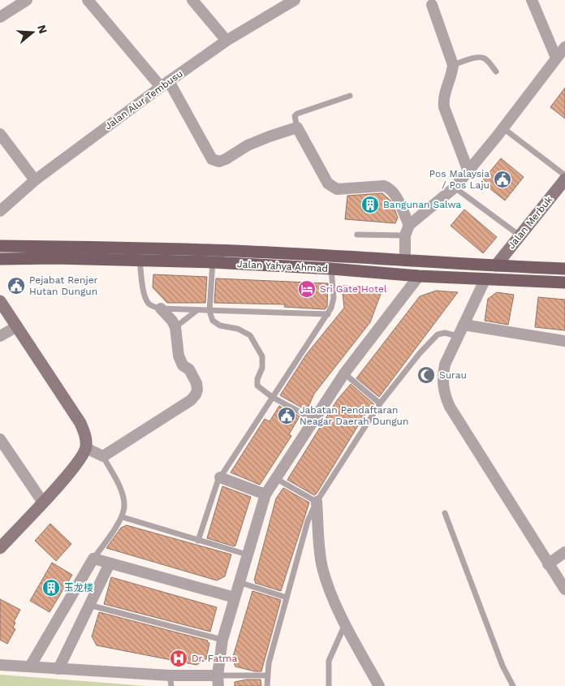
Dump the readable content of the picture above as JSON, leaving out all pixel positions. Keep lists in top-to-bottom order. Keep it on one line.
{"streets":{"main road":["Jalan Yahya Ahmad"],"street":["Jalan Alur Tembusu","Jalan Merbuk"]},"crossings":[["Jalan Merbuk","Jalan Yahya Ahmad"]],"places":{"public building":["Pos Malaysia / Pos Laju","Pejabat Renjer Hutan Dungun","Jabatan Pendaftaran Neagar Daerah Dungun"],"building":["Bangunan Salwa","玉龙楼"],"hotel":["Sri Gate Hotel"],"mosque":["Surau"],"hospital":["Dr. Fatma"]},"north":"right"}
